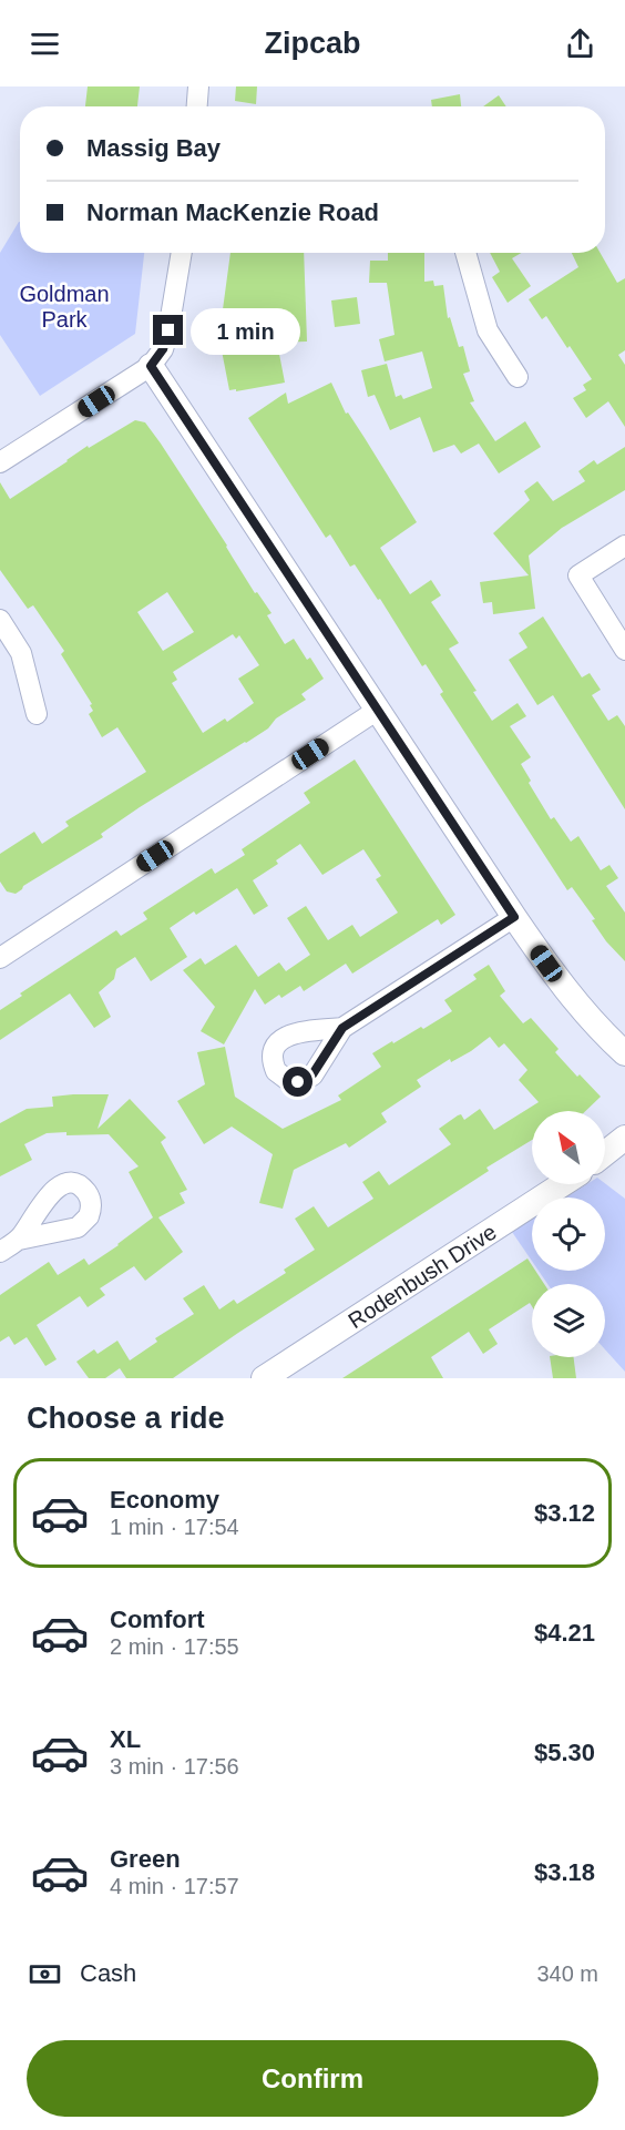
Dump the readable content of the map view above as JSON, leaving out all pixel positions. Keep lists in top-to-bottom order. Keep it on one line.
{"streets":{"street":["Rodenbush Drive"]},"parks":["Goldman Park"],"north":"top left","page":{"header":"Zipcab","banner":["Massig Bay","Norman MacKenzie Road"],"bubble":"1 min","heading":"Choose a ride","list":[{"name":"Economy","note":"1 min · 17:54","value":"$3.12"},{"name":"Comfort","note":"2 min · 17:55","value":"$4.21"},{"name":"XL","note":"3 min · 17:56","value":"$5.30"},{"name":"Green","note":"4 min · 17:57","value":"$3.18"}],"pay":["Cash","340 m"],"buttons":"Confirm"}}
